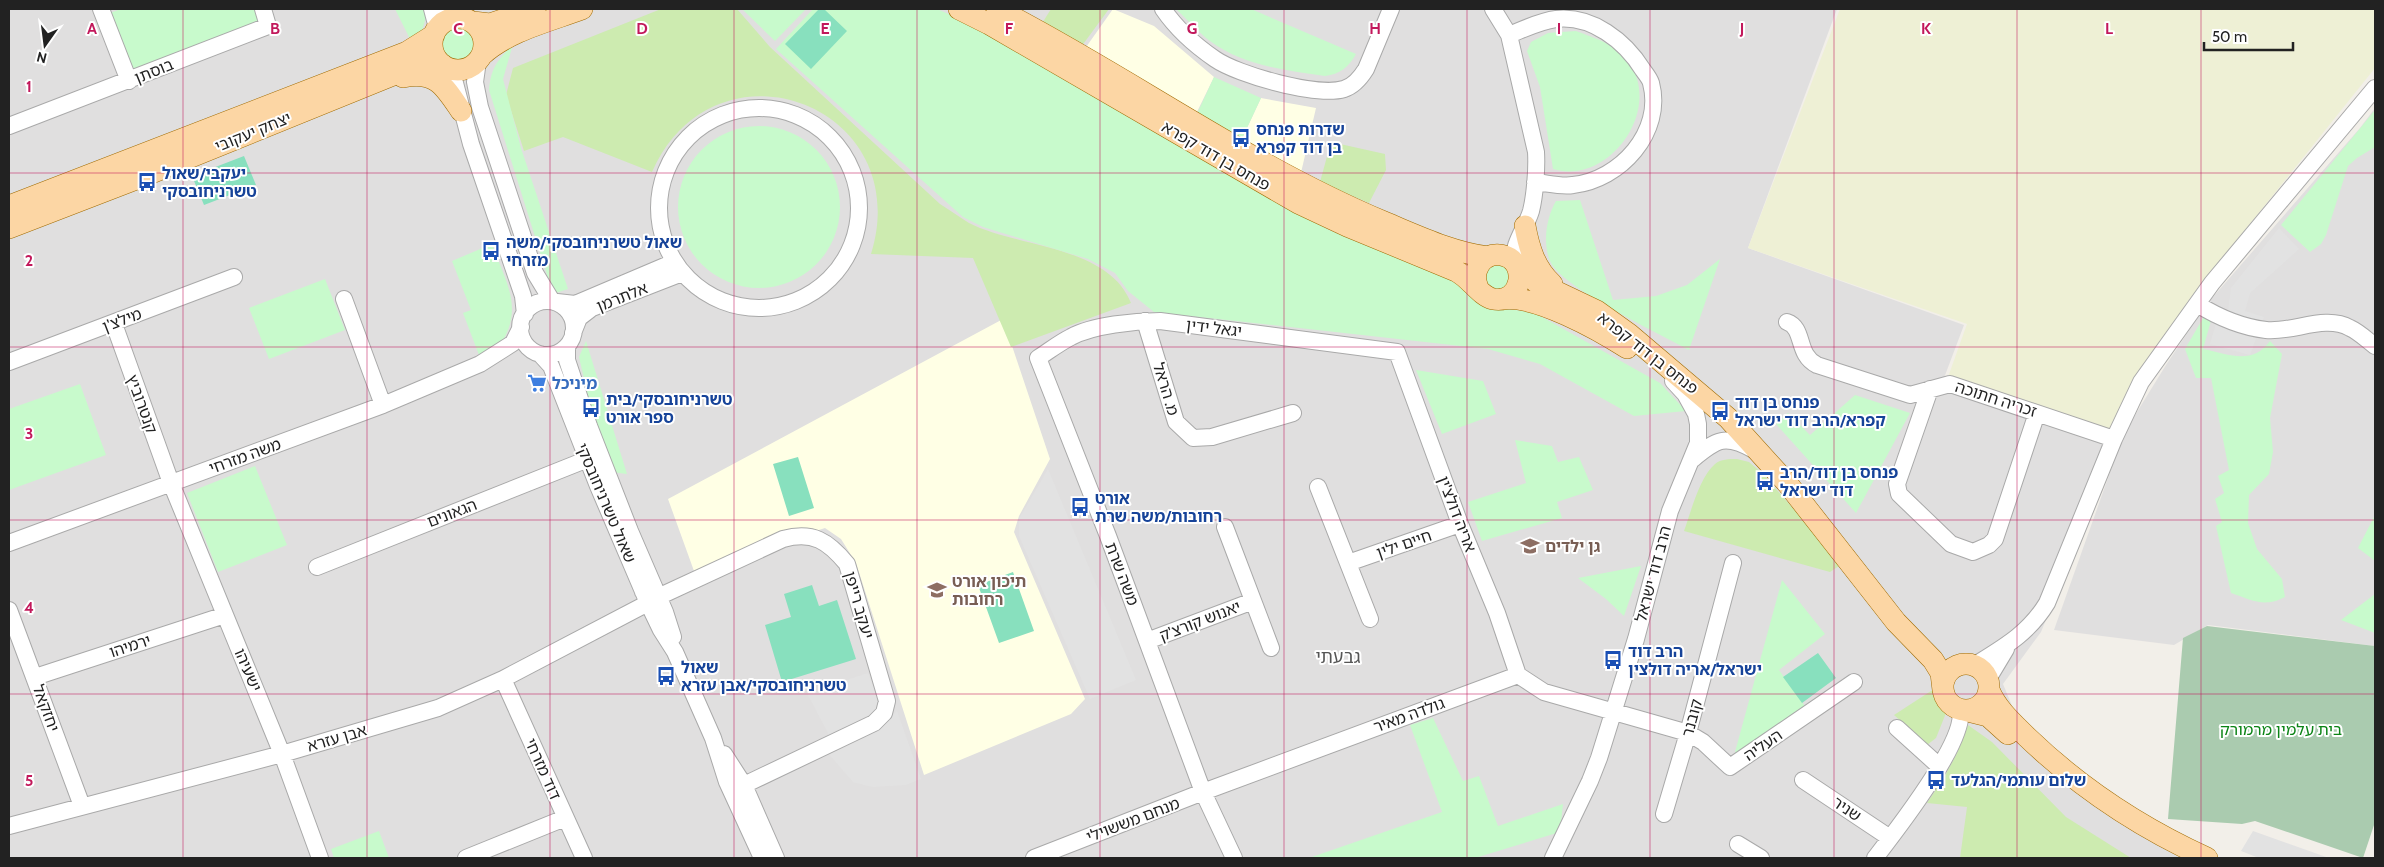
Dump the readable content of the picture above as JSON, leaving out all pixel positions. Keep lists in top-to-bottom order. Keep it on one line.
{"streets":{"main road":["יצחק יעקובי","פנחס בן דוד קפרא"],"street":["בוסתן","אלתרמן","מילצ'ן","יגאל ידין","מ. הראל","זכריה חתוכה","קנטרוביץ","משה מזרחי","שאול טשרניחובסקי","הגאונים","אריה דולצ'ין","חיים ילין","משה שרת","הרב דוד ישראל","יעקב רייפן","יאנוש קורצ'ק","ירמיהו","ישעיהו","יחזקאל","גולדה מאיר","קובנר","אבן עזרא","העליה","דוד מזרחי","שניר","מנחם מששוילי"]},"crossings":[["פנחס בן דוד קפרא","הרב דוד ישראל"],["אלתרמן","משה מזרחי"],["אלתרמן","שאול טשרניחובסקי"],["מילצ'ן","קנטרוביץ"],["יגאל ידין","מ. הראל"],["יגאל ידין","אריה דולצ'ין"],["יגאל ידין","משה שרת"],["קנטרוביץ","משה מזרחי"],["קנטרוביץ","ישעיהו"],["משה מזרחי","שאול טשרניחובסקי"],["משה מזרחי","ישעיהו"],["שאול טשרניחובסקי","הגאונים"],["שאול טשרניחובסקי","יעקב רייפן"],["שאול טשרניחובסקי","אבן עזרא"],["אריה דולצ'ין","חיים ילין"],["אריה דולצ'ין","גולדה מאיר"],["משה שרת","יאנוש קורצ'ק"],["משה שרת","גולדה מאיר"],["משה שרת","מנחם מששוילי"],["הרב דוד ישראל","העליה"],["יעקב רייפן","אבן עזרא"],["ירמיהו","ישעיהו"],["ירמיהו","יחזקאל"],["ישעיהו","אבן עזרא"],["יחזקאל","אבן עזרא"],["גולדה מאיר","מנחם מששוילי"],["קובנר","העליה"],["אבן עזרא","דוד מזרחי"]],"districts":["גבעתי"],"parks":["בית עלמין מרמורק"],"places":{"bus stop":["שדרות פנחס בן דוד קפרא","יעקבי/שאול טשרניחובסקי","שאול טשרניחובסקי/משה מזרחי","טשרניחובסקי/בית ספר אורט","פנחס בן דוד קפרא/הרב דוד ישראל","פנחס בן דוד/הרב דוד ישראל","אורט רחובות/משה שרת","הרב דוד ישראל/אריה דולצין","שאול טשרניחובסקי/אבן עזרא","שלום עותמי/הגלעד"],"supermarket":["מיניכל"],"school or university":["גן ילדים","תיכון אורט רחובות"]},"scale_bar":"50 m","north":"bottom","grid":{"columns":["A","B","C","D","E","F","G","H","I","J","K","L"],"rows":["1","2","3","4","5"]}}
